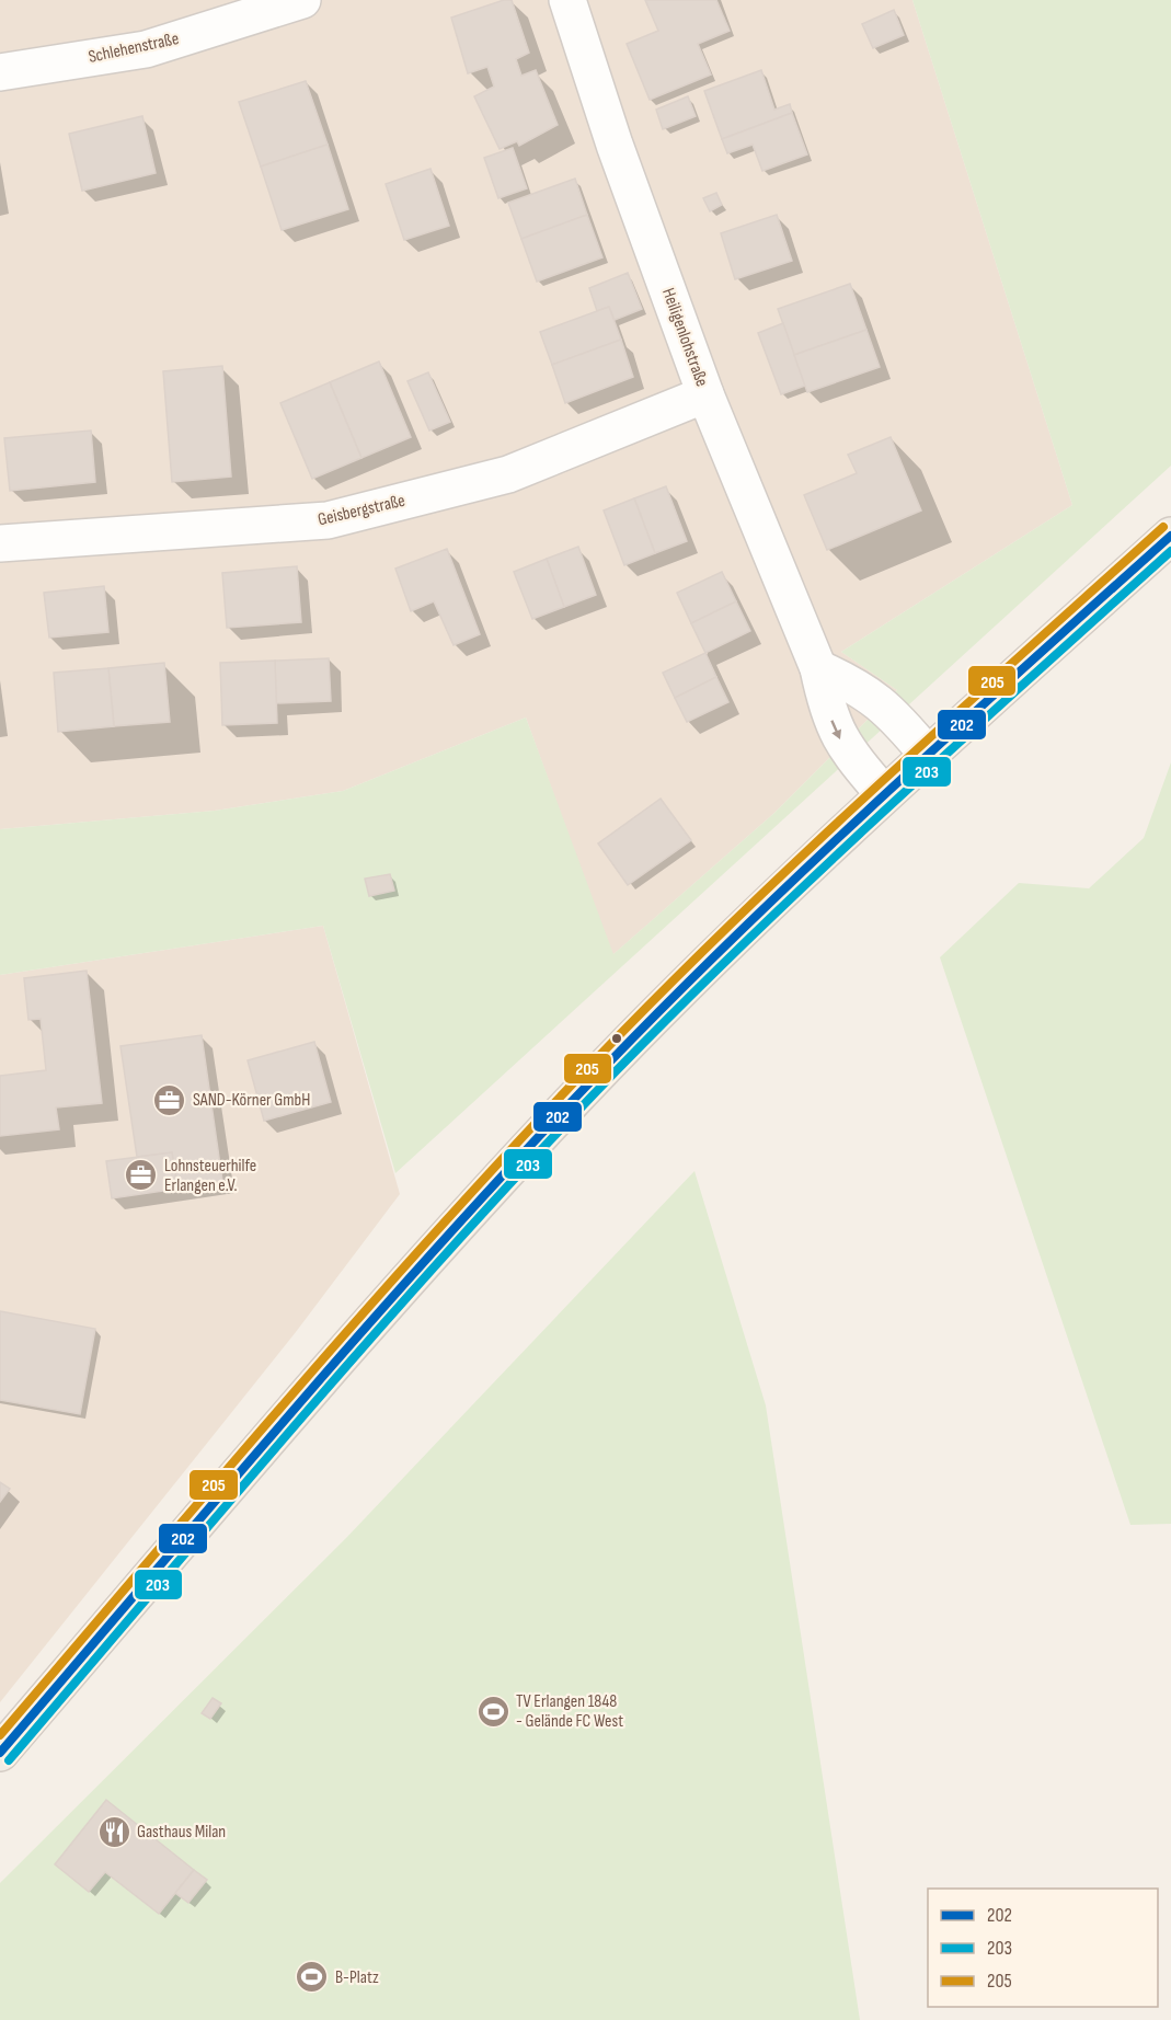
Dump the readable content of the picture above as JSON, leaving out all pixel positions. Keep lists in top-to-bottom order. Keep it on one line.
{"streets":{"street":["Schlehenstraße","Heiligenlohstraße","Geisbergstraße"]},"crossings":[["Heiligenlohstraße","Geisbergstraße"]],"places":{"office":["SAND-Körner GmbH","Lohnsteuerhilfe Erlangen e.V."],"sports":["TV Erlangen 1848 - Gelände FC West","B-Platz"],"restaurant":["Gasthaus Milan"]},"lines":["transit line 205","transit line 202","transit line 203"],"legend":["202","203","205"]}
